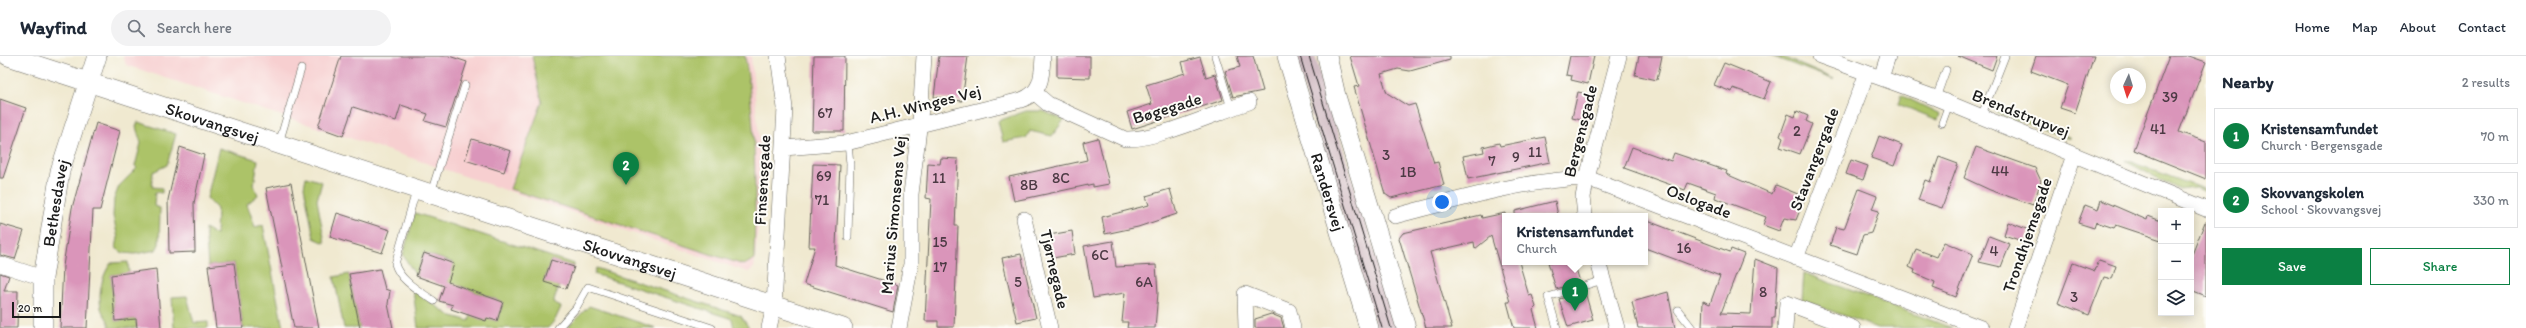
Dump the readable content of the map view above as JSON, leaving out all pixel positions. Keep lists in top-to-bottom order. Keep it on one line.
{"streets":{"street":["A.H. Winges Vej","Bøgegade","Brendstrupvej","Skovvangsvej","Bergensgade","Stavangergade","Finsensgade","Randersvej","Oslogade","Bethesdavej","Marius Simonsens Vej","Trondhjemsgade","Tjørnegade"]},"crossings":[["A.H. Winges Vej","Bøgegade"],["A.H. Winges Vej","Finsensgade"],["A.H. Winges Vej","Marius Simonsens Vej"],["Brendstrupvej","Stavangergade"],["Brendstrupvej","Trondhjemsgade"],["Skovvangsvej","Finsensgade"],["Skovvangsvej","Bethesdavej"],["Bergensgade","Oslogade"],["Stavangergade","Oslogade"]],"house_numbers":["39","67","41","2","11","3","9","7","44","1B","69","11","8C","8B","71","15","16","4","6C","17","5","6A","8","3"],"scale_bar":"20 m","north":"bottom","page":{"header":"Wayfind","search":"Search here","nav":["Home","Map","About","Contact"],"heading":["Nearby","2 results"],"list":[{"mark":"1","name":"Kristensamfundet","note":"Church · Bergensgade","value":"70 m"},{"mark":"2","name":"Skovvangskolen","note":"School · Skovvangsvej","value":"330 m"}],"pins":["2","1"],"map_buttons":["+","−"],"popup":["Kristensamfundet","Church"],"buttons":["Save","Share"],"scale":"20 m"}}
